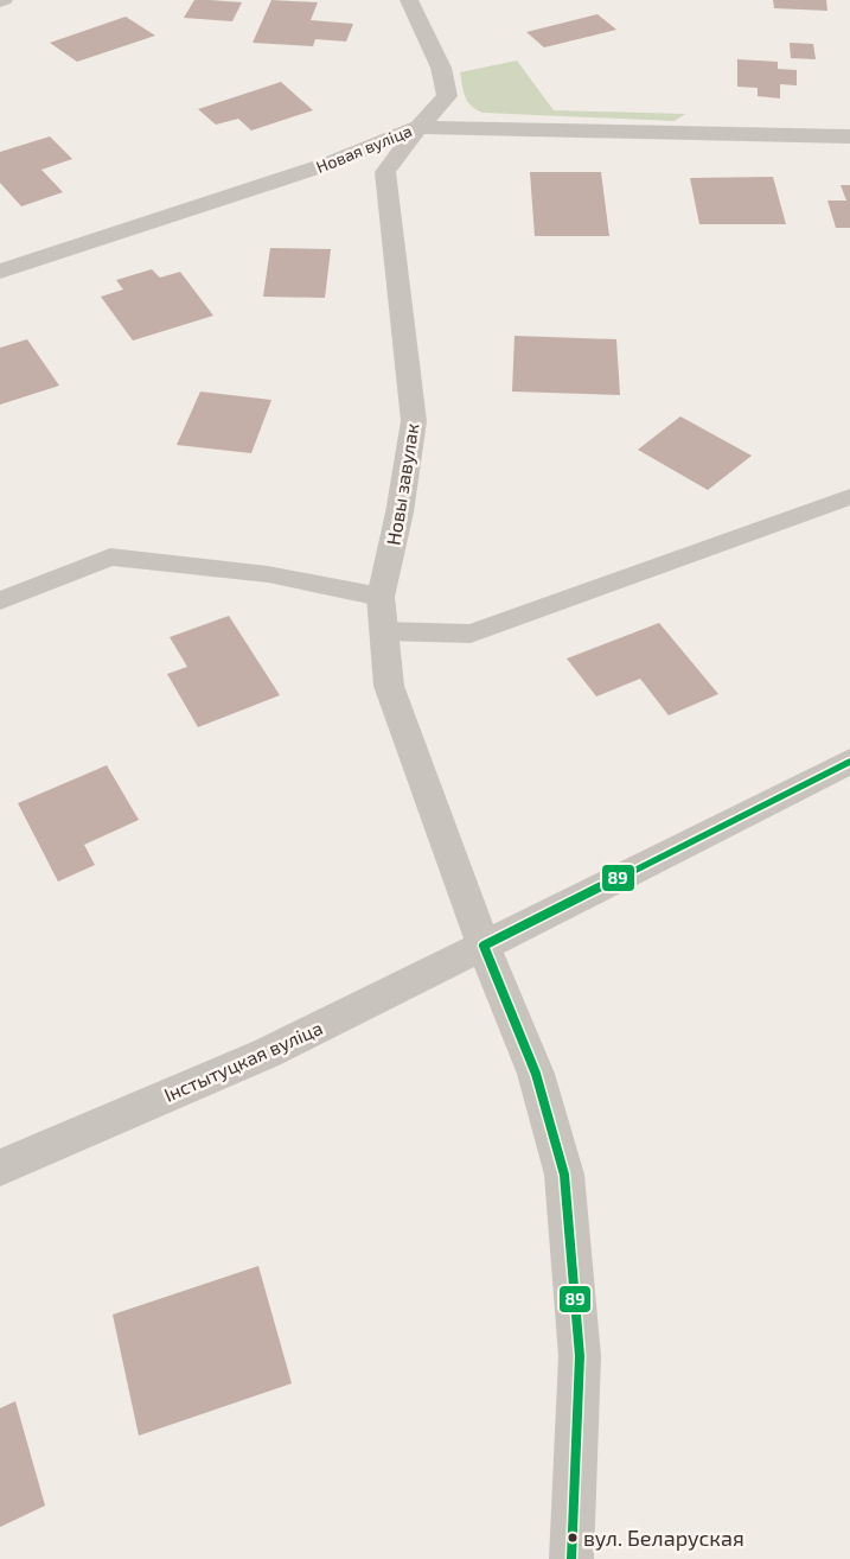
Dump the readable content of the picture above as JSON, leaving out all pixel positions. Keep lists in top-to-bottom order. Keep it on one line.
{"streets":{"street":["Новая вуліца","Новы завулак","Інстытуцкая вуліца"]},"crossings":[["Новая вуліца","Новы завулак"],["Новы завулак","Інстытуцкая вуліца"]],"places":["вул. Беларуская"],"lines":["transit line 89"]}
